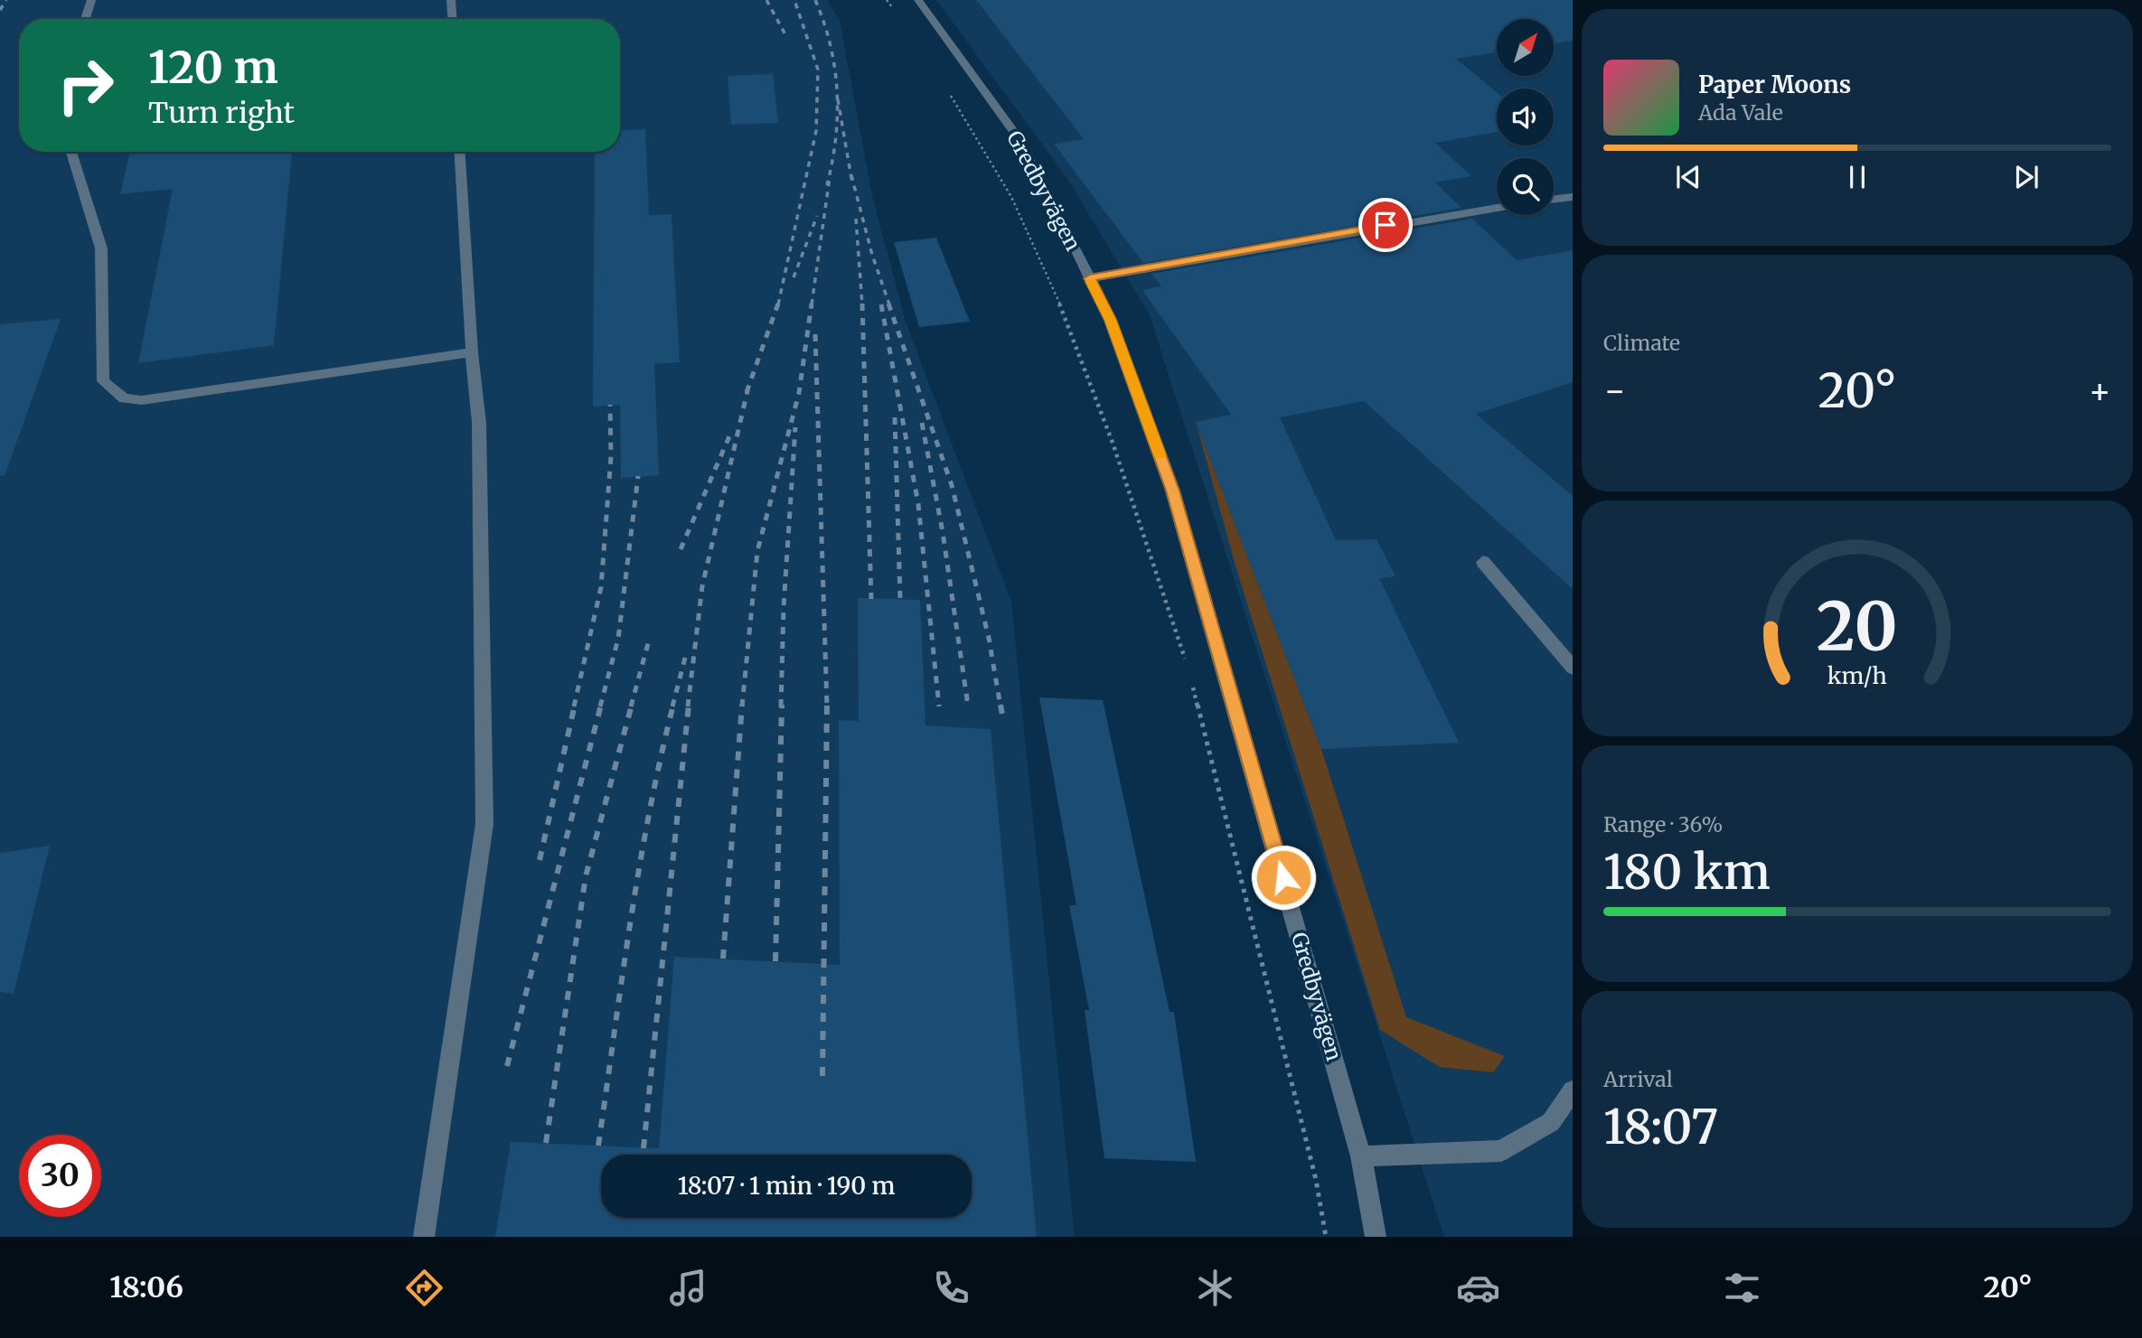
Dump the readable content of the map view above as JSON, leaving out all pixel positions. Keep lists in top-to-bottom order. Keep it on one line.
{"streets":{"street":["Gredbyvägen"]},"north":"top right","page":{"turn":["120 m","Turn right"],"song":["Paper Moons","Ada Vale"],"tile":["Climate",["Range · 36%","180 km"],["Arrival","18:07"]],"heat":["−","20°","+"],"limit":"30","trip":"18:07 · 1 min · 190 m","tabs":["18:06","20°"],"gauge":["20","km/h"]}}
